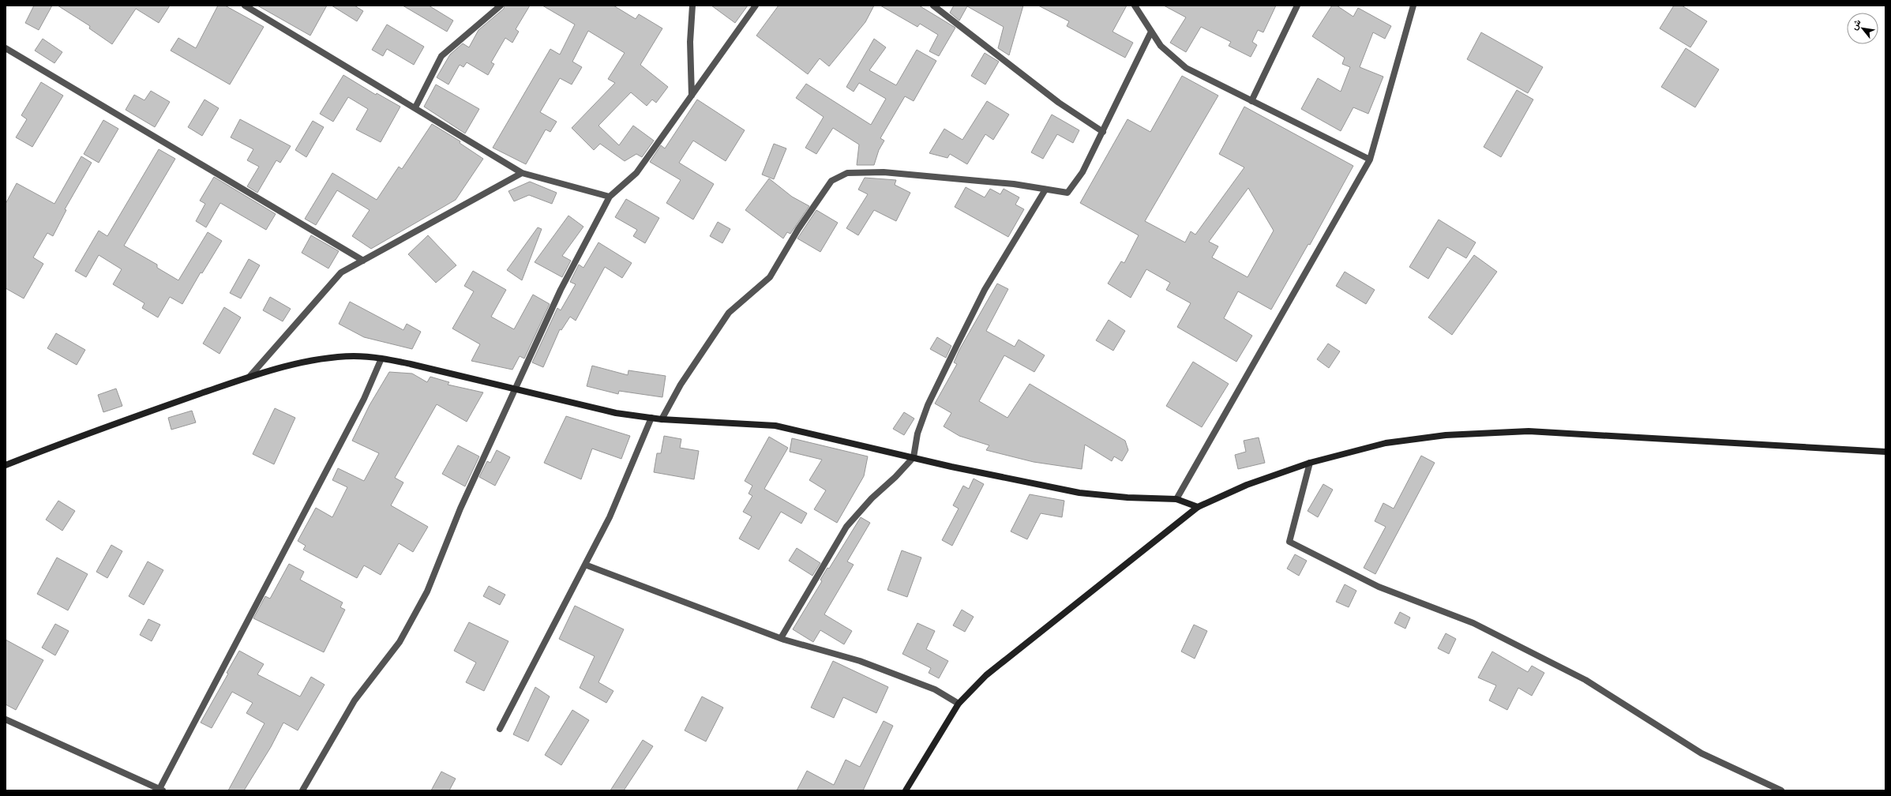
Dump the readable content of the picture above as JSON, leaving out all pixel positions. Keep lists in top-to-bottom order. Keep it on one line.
{"north":"top left"}
